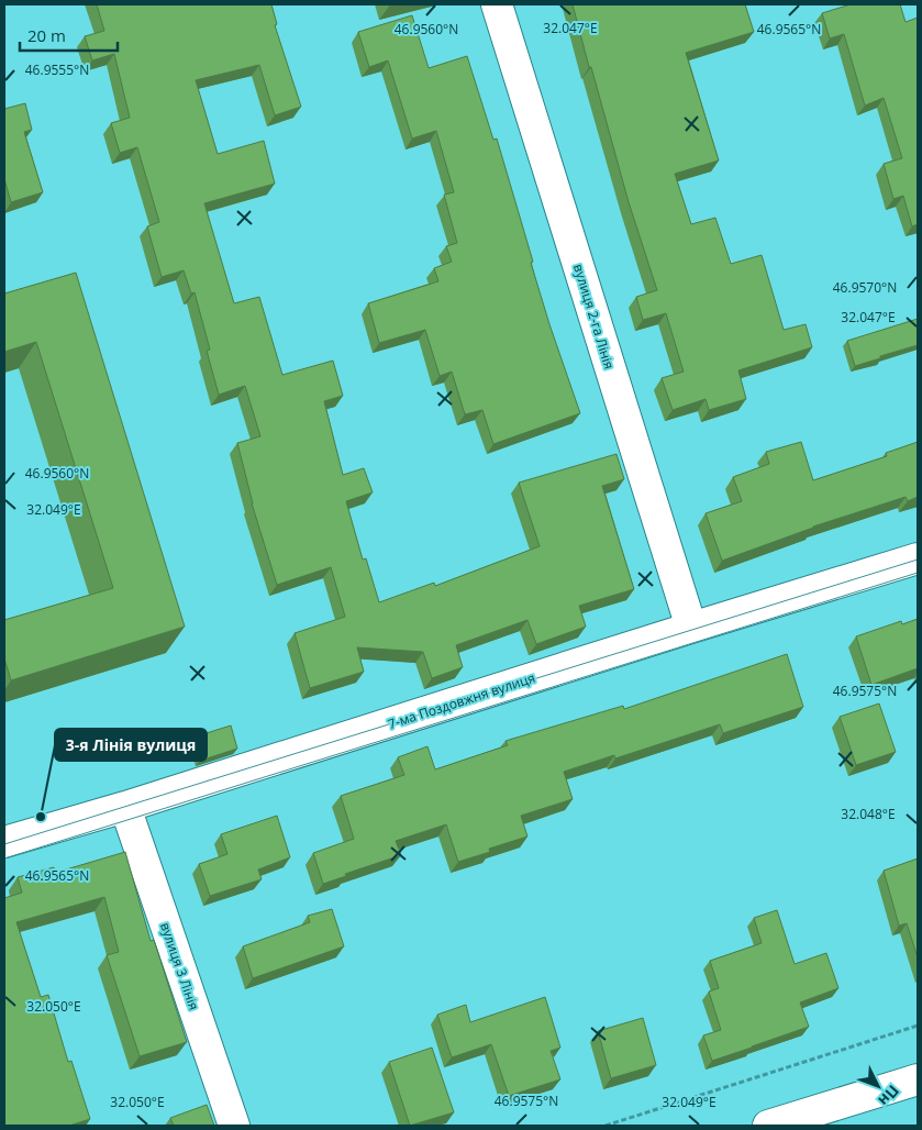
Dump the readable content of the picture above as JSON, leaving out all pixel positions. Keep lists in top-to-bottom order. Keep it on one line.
{"streets":{"street":["вулиця 2-га Лінія","7-ма Поздовжня вулиця","вулиця 3 Лінія"]},"crossings":[["вулиця 2-га Лінія","7-ма Поздовжня вулиця"],["7-ма Поздовжня вулиця","вулиця 3 Лінія"]],"places":["3-я Лінія вулиця"],"scale_bar":"20 m","north":"bottom right","coordinates":["32.047°E","46.9560°N","46.9565°N","46.9555°N","46.9570°N","32.049°E","46.9575°N","32.048°E","32.050°E"]}
